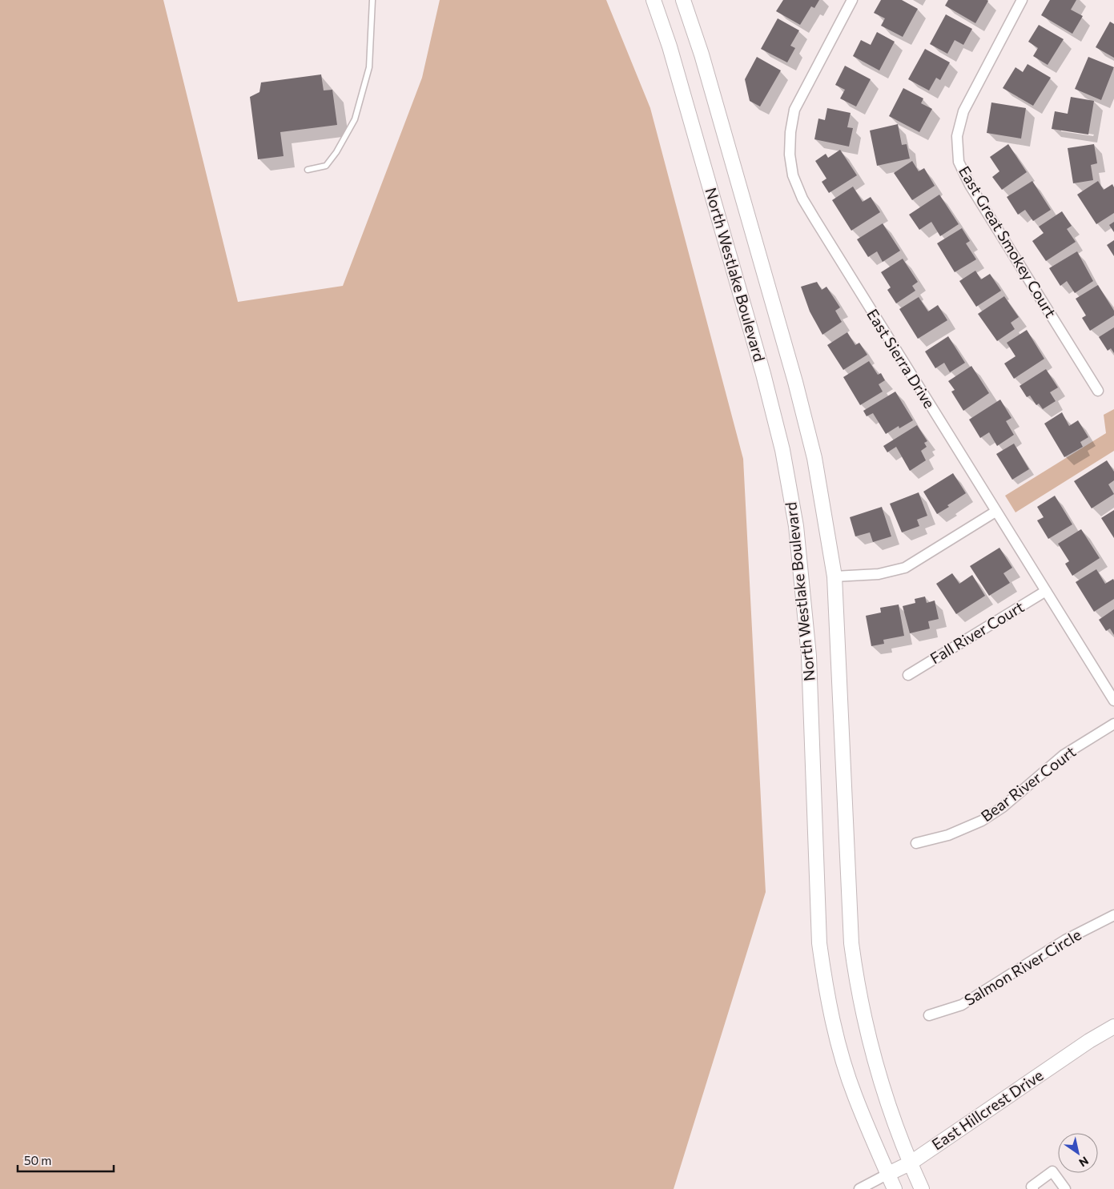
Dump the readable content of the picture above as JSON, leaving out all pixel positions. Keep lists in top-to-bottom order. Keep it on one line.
{"streets":{"main road":["North Westlake Boulevard","East Hillcrest Drive"],"street":["East Great Smokey Court","East Sierra Drive","Fall River Court","Bear River Court","Salmon River Circle"]},"crossings":[["North Westlake Boulevard","East Hillcrest Drive"],["East Sierra Drive","Fall River Court"]],"scale_bar":"50 m","north":"bottom right"}
